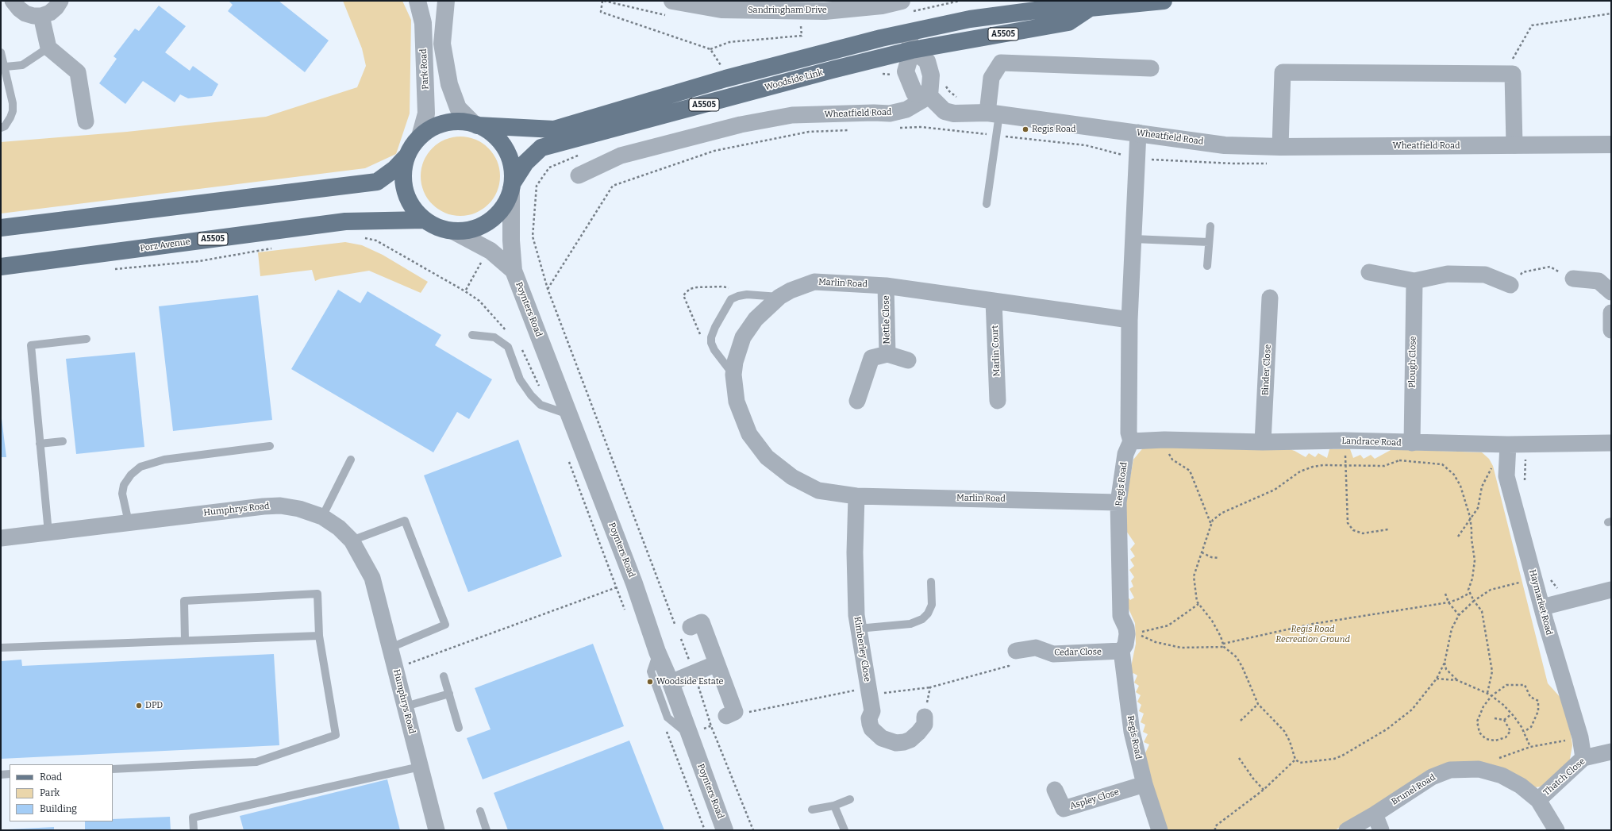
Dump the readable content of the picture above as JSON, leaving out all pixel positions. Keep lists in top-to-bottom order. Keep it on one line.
{"streets":{"main road":["A5505","Woodside Link","Porz Avenue"],"street":["Sandringham Drive","Park Road","Wheatfield Road","Marlin Road","Poynters Road","Nettle Close","Marlin Court","Plough Close","Binder Close","Landrace Road","Regis Road","Humphrys Road","Haymarket Road","Kimberley Close","Cedar Close","Thatch Close","Brunel Road","Aspley Close"]},"crossings":[["Park Road","Woodside Link"],["Park Road","Porz Avenue"],["Park Road","Poynters Road"],["Woodside Link","Porz Avenue"],["Woodside Link","Poynters Road"],["Porz Avenue","Poynters Road"],["Marlin Road","Nettle Close"],["Marlin Road","Marlin Court"],["Marlin Road","Regis Road"],["Marlin Road","Kimberley Close"],["Plough Close","Landrace Road"],["Binder Close","Landrace Road"],["Landrace Road","Regis Road"],["Landrace Road","Haymarket Road"],["Regis Road","Cedar Close"],["Regis Road","Aspley Close"],["Haymarket Road","Thatch Close"],["Thatch Close","Brunel Road"]],"parks":["Regis Road Recreation Ground"],"places":["Regis Road","Woodside Estate","DPD"],"legend":["Road","Park","Building"]}
